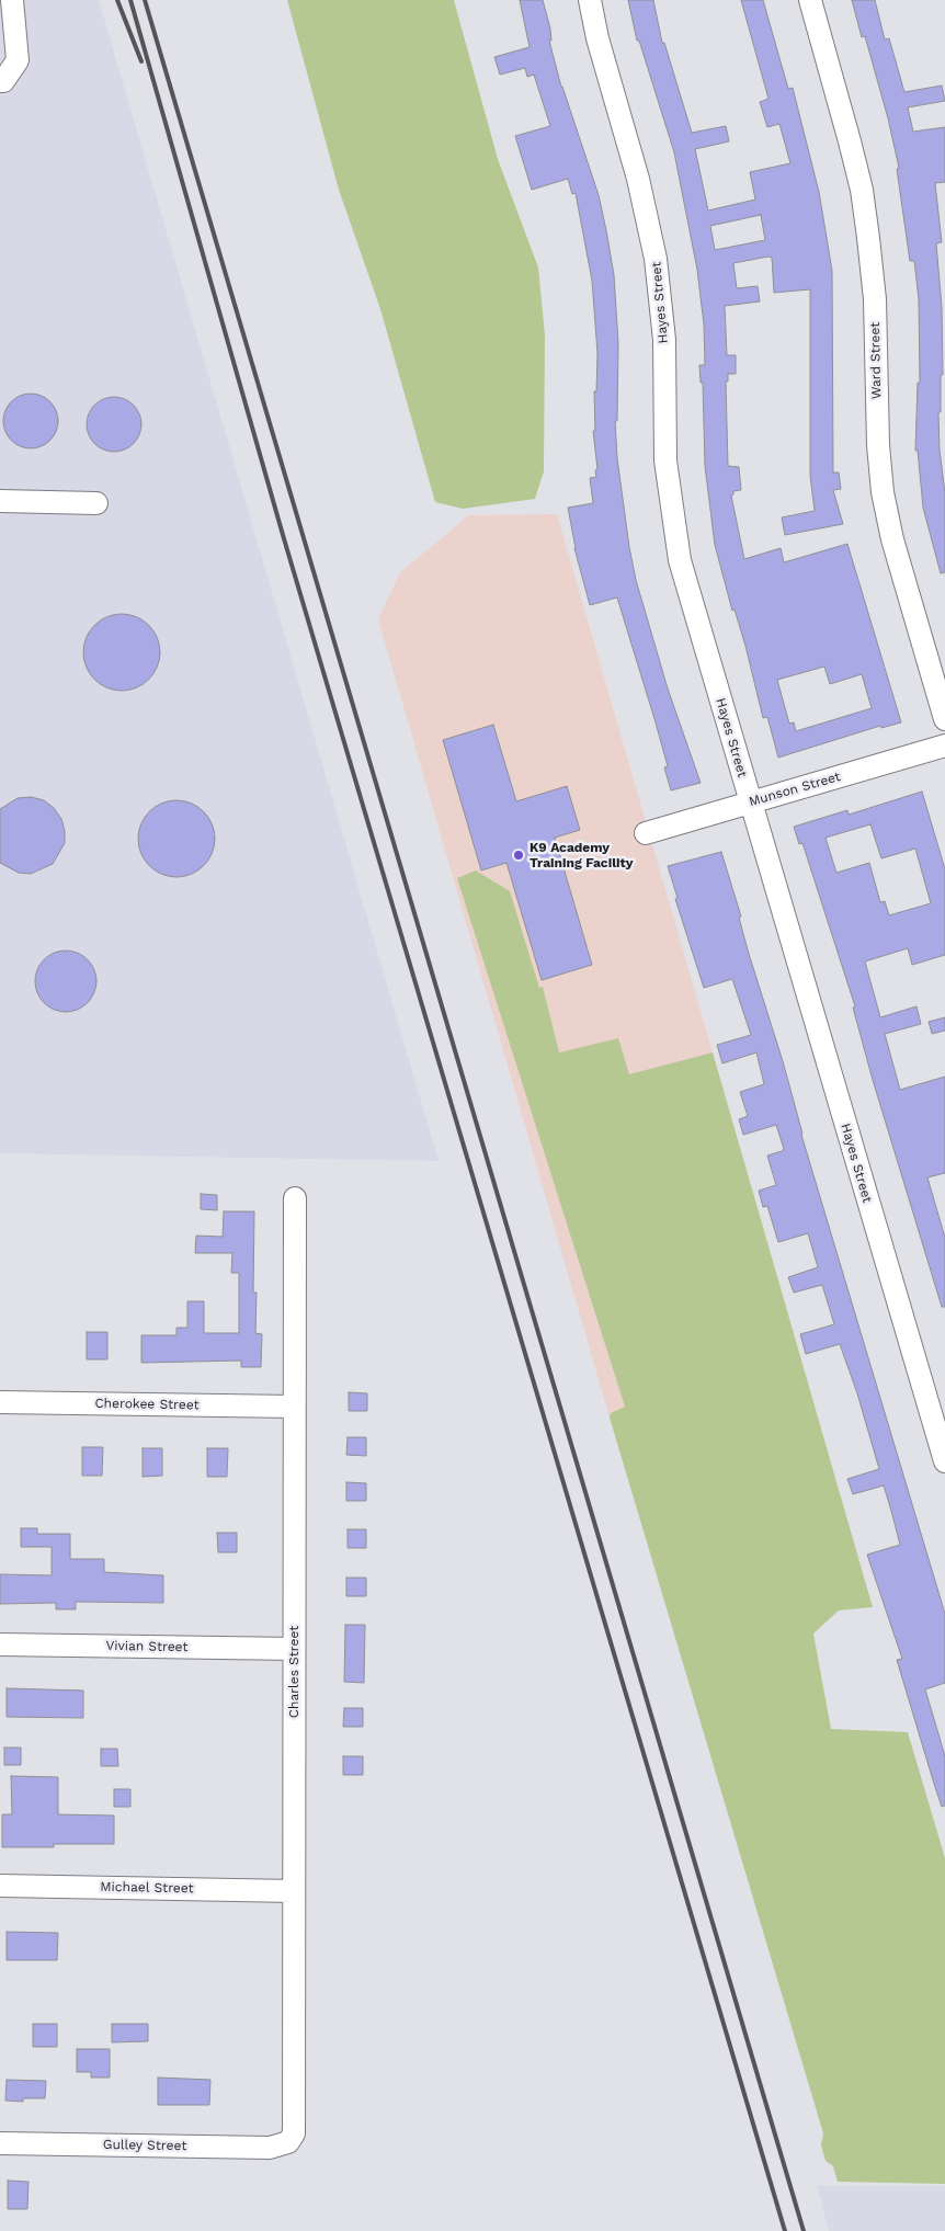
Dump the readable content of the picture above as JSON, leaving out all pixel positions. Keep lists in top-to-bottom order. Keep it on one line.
{"streets":{"street":["Hayes Street","Ward Street","Munson Street","Cherokee Street","Vivian Street","Charles Street","Michael Street","Gulley Street"]},"crossings":[["Hayes Street","Munson Street"],["Cherokee Street","Charles Street"],["Vivian Street","Charles Street"],["Charles Street","Michael Street"],["Charles Street","Gulley Street"]],"places":["K9 Academy Training Facility"]}
